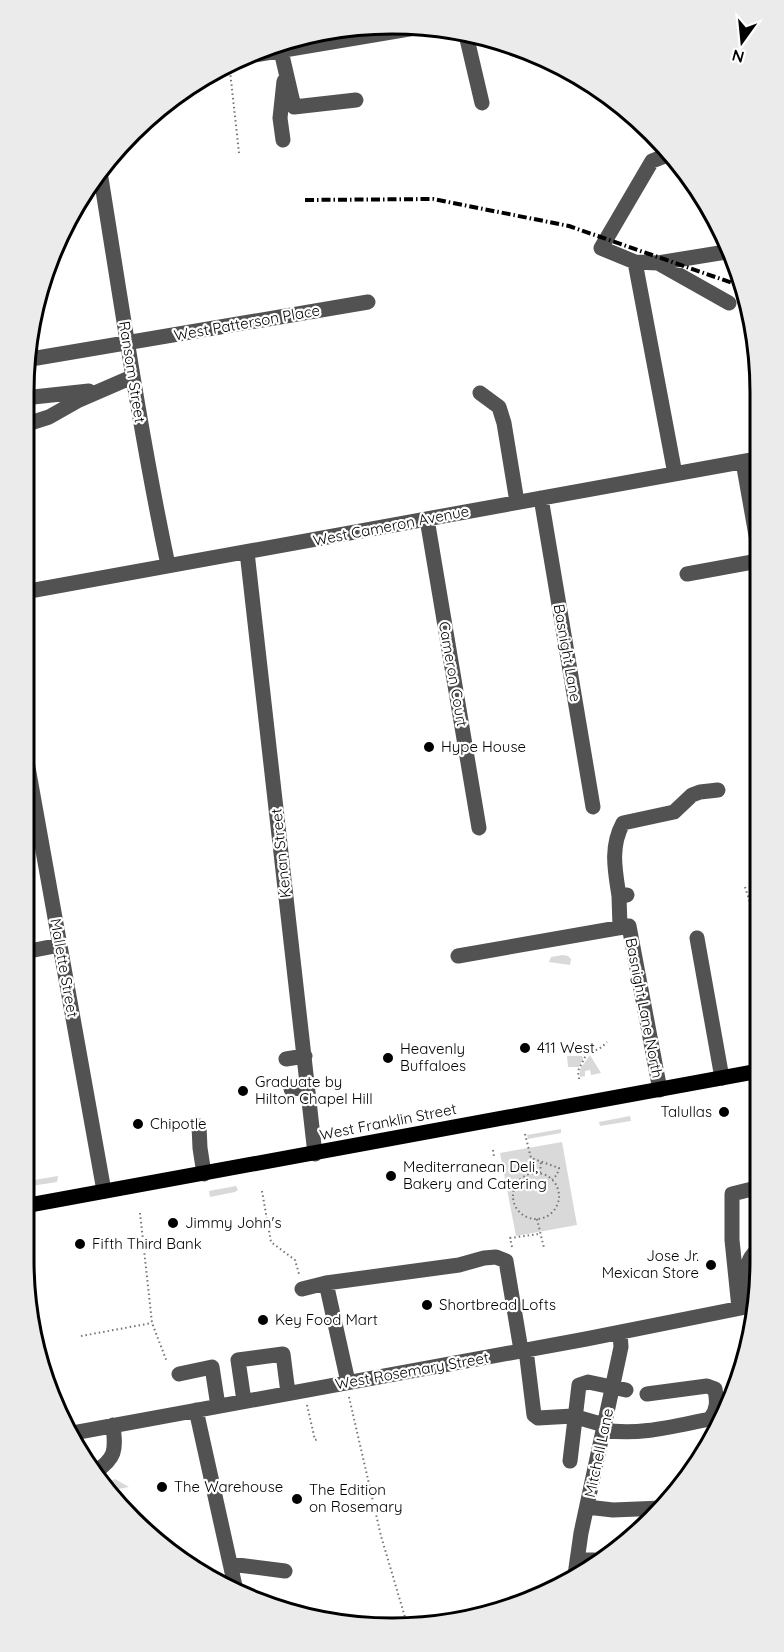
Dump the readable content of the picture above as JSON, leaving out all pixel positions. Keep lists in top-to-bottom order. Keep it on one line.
{"streets":{"main road":["West Franklin Street"],"street":["West Patterson Place","Ransom Street","West Cameron Avenue","Basnight Lane","Cameron Court","Kenan Street","Mallette Street","Basnight Lane North","West Rosemary Street","Mitchell Lane"]},"crossings":[["West Patterson Place","Ransom Street"],["Ransom Street","West Cameron Avenue"],["West Cameron Avenue","Basnight Lane"],["West Cameron Avenue","Cameron Court"],["West Cameron Avenue","Kenan Street"],["Kenan Street","West Franklin Street"],["Mallette Street","West Franklin Street"],["Basnight Lane North","West Franklin Street"],["West Rosemary Street","Mitchell Lane"]],"places":["Hype House","411 West","Heavenly Buffaloes","Graduate by Hilton Chapel Hill","Talullas","Chipotle","Mediterranean Deli, Bakery and Catering","Jimmy John's","Fifth Third Bank","Jose Jr. Mexican Store","Shortbread Lofts","Key Food Mart","The Warehouse","The Edition on Rosemary"],"north":"bottom"}
